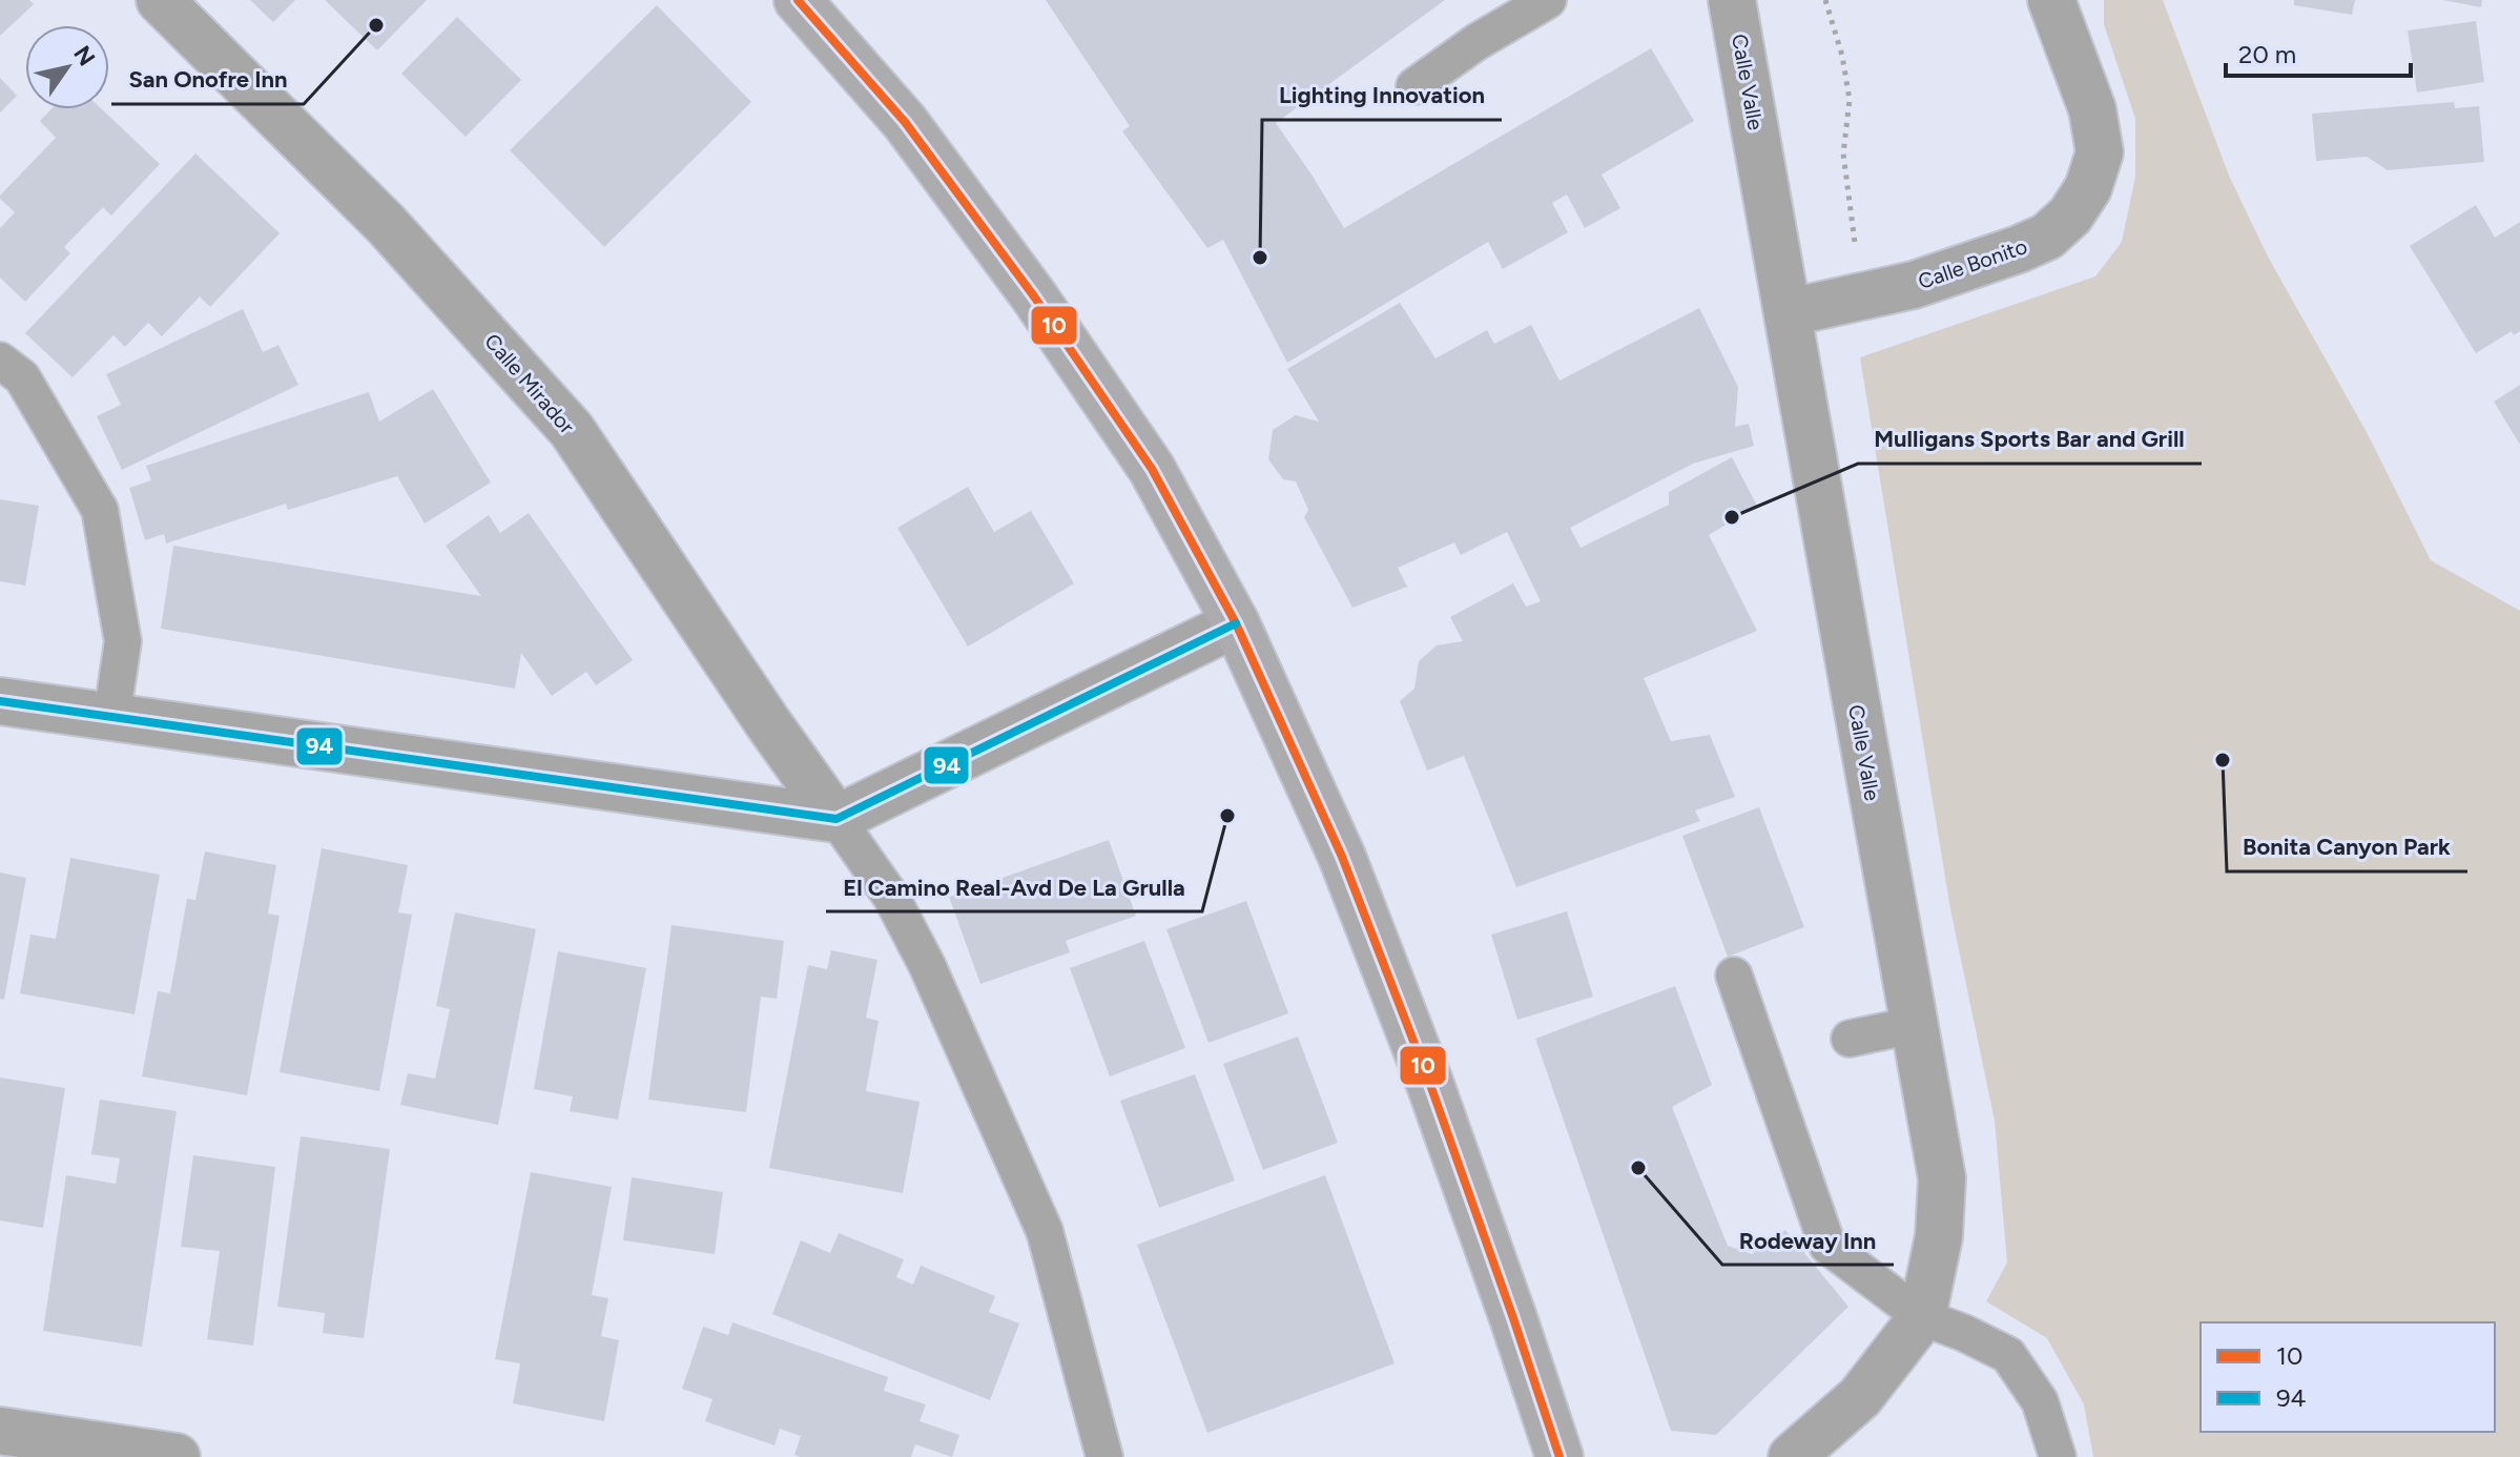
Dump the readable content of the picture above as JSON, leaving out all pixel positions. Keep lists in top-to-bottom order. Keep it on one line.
{"streets":{"street":["Calle Valle","Calle Bonito","Calle Mirador"]},"crossings":[["Calle Valle","Calle Bonito"]],"places":["San Onofre Inn","Lighting Innovation","Mulligans Sports Bar and Grill","Bonita Canyon Park","El Camino Real-Avd De La Grulla","Rodeway Inn"],"lines":["transit line 10","transit line 94"],"legend":["10","94"],"scale_bar":"20 m","north":"top right"}
